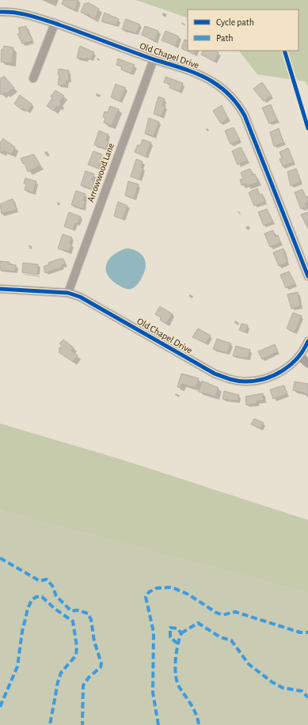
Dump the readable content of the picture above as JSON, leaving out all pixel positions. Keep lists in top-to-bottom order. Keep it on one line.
{"streets":{"street":["Old Chapel Drive","Arrowwood Lane"]},"crossings":[["Old Chapel Drive","Arrowwood Lane"]],"legend":["Cycle path","Path"]}
